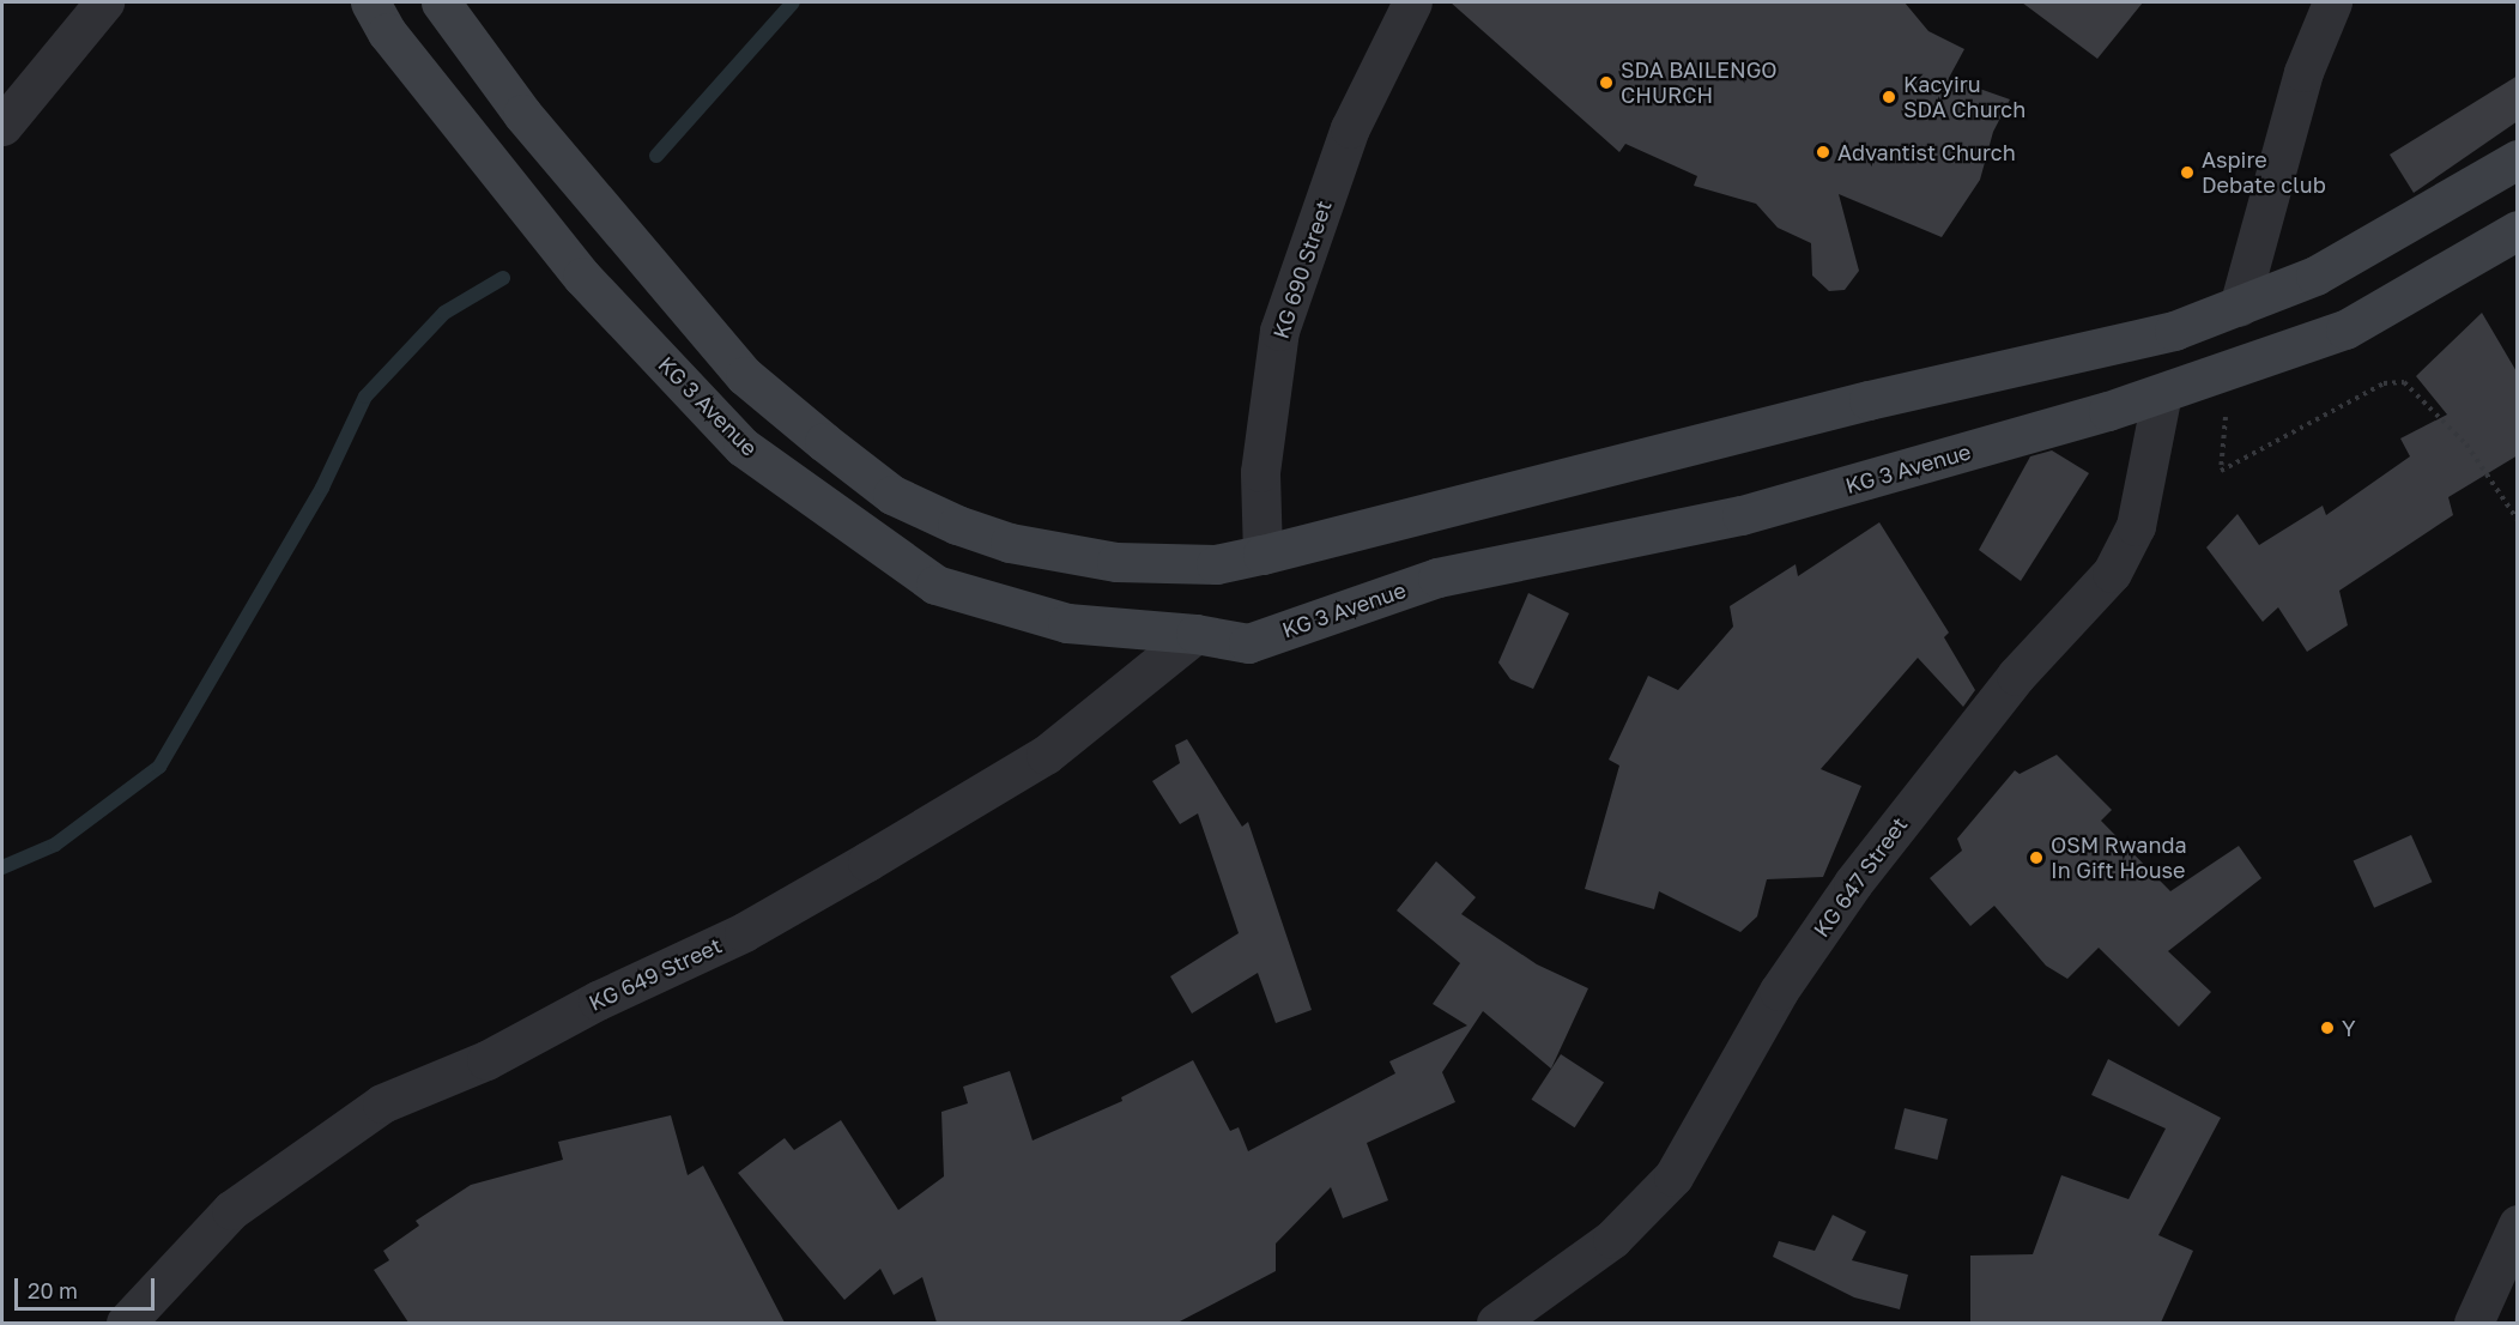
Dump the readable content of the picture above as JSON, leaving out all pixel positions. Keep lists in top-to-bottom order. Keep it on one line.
{"streets":{"main road":["KG 3 Avenue"],"street":["KG 690 Street","KG 647 Street","KG 649 Street"]},"crossings":[["KG 3 Avenue","KG 647 Street"],["KG 3 Avenue","KG 649 Street"]],"places":["SDA BAILENGO CHURCH","Kacyiru SDA Church","Advantist Church","Aspire Debate club","OSM Rwanda In Gift House","Y"],"scale_bar":"20 m"}
